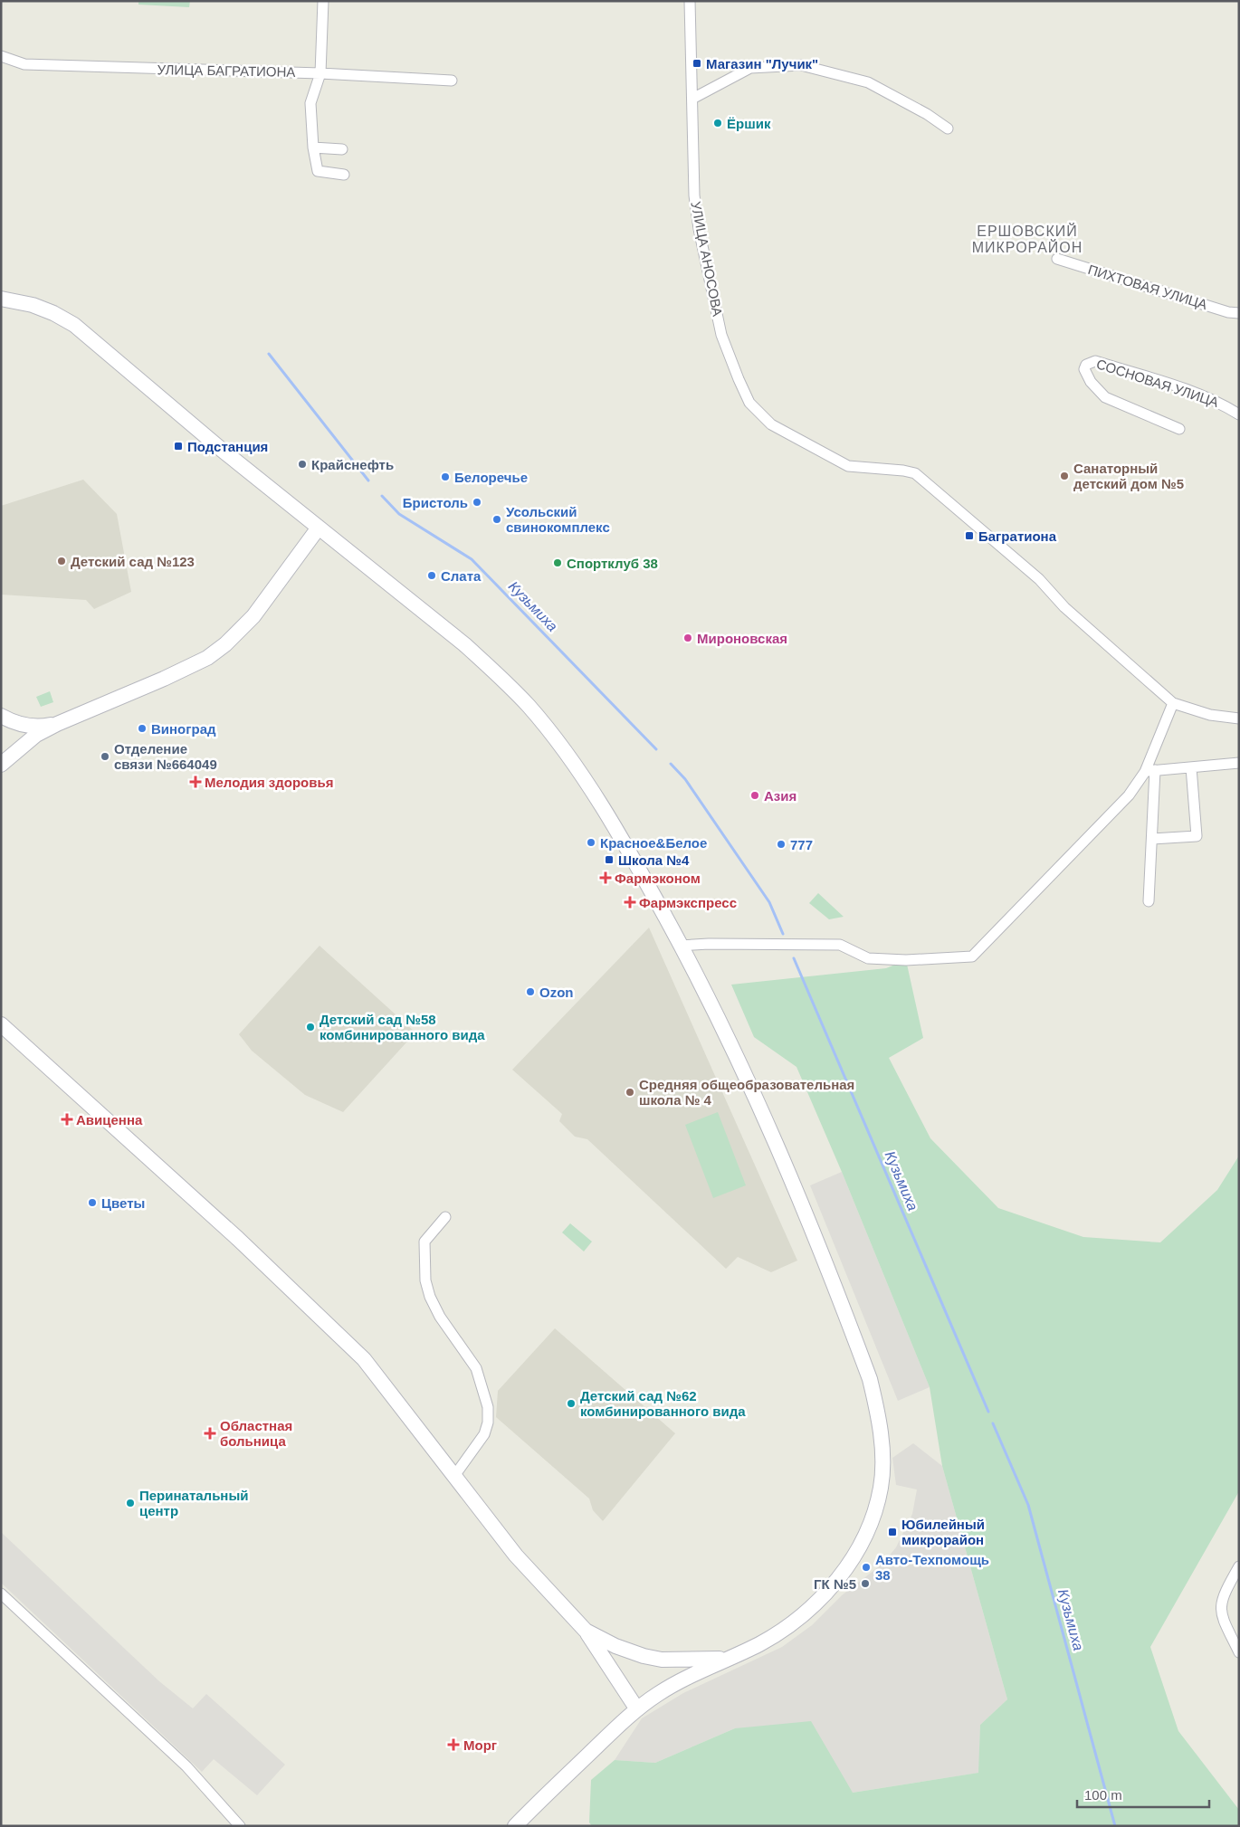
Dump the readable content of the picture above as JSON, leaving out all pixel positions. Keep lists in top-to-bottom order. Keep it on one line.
{"streets":{"street":["УЛИЦА БАГРАТИОНА","УЛИЦА АНОСОВА","ПИХТОВАЯ УЛИЦА","СОСНОВАЯ УЛИЦА"]},"districts":["ЕРШОВСКИЙ МИКРОРАЙОН"],"water":["Кузьмиха"],"places":{"transit":["Магазин \"Лучик\"","Подстанция","Багратиона","Школа №4","Юбилейный микрорайон"],"other":["Ёршик","Крайснефть","Санаторный детский дом №5","Белоречье","Бристоль","Усольский свинокомплекс","Детский сад №123","Спортклуб 38","Слата","Мироновская","Виноград","Отделение связи №664049","Азия","Красное&Белое","777","Ozon","Детский сад №58 комбинированного вида","Средняя общеобразовательная школа № 4","Цветы","Детский сад №62 комбинированного вида","Перинатальный центр","Авто-Техпомощь 38","ГК №5"],"health":["Мелодия здоровья","Фармэконом","Фармэкспресс","Авиценна","Областная больница","Морг"]},"scale_bar":"100 m"}
